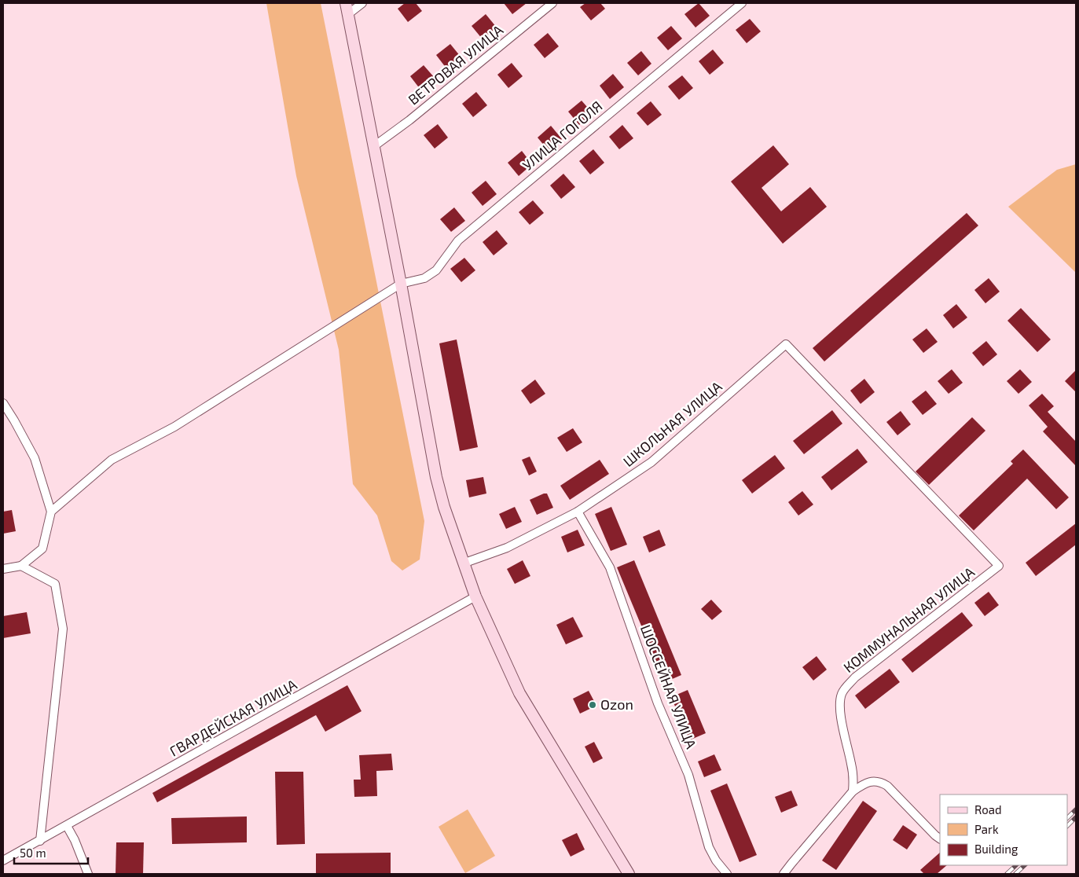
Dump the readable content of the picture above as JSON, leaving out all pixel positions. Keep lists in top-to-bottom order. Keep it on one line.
{"streets":{"street":["ВЕТРОВАЯ УЛИЦА","УЛИЦА ГОГОЛЯ","ШКОЛЬНАЯ УЛИЦА","КОММУНАЛЬНАЯ УЛИЦА","ШОССЕЙНАЯ УЛИЦА","ГВАРДЕЙСКАЯ УЛИЦА"]},"crossings":[["ШКОЛЬНАЯ УЛИЦА","КОММУНАЛЬНАЯ УЛИЦА"],["ШКОЛЬНАЯ УЛИЦА","ШОССЕЙНАЯ УЛИЦА"]],"places":["Ozon"],"legend":["Road","Park","Building"],"scale_bar":"50 m"}
